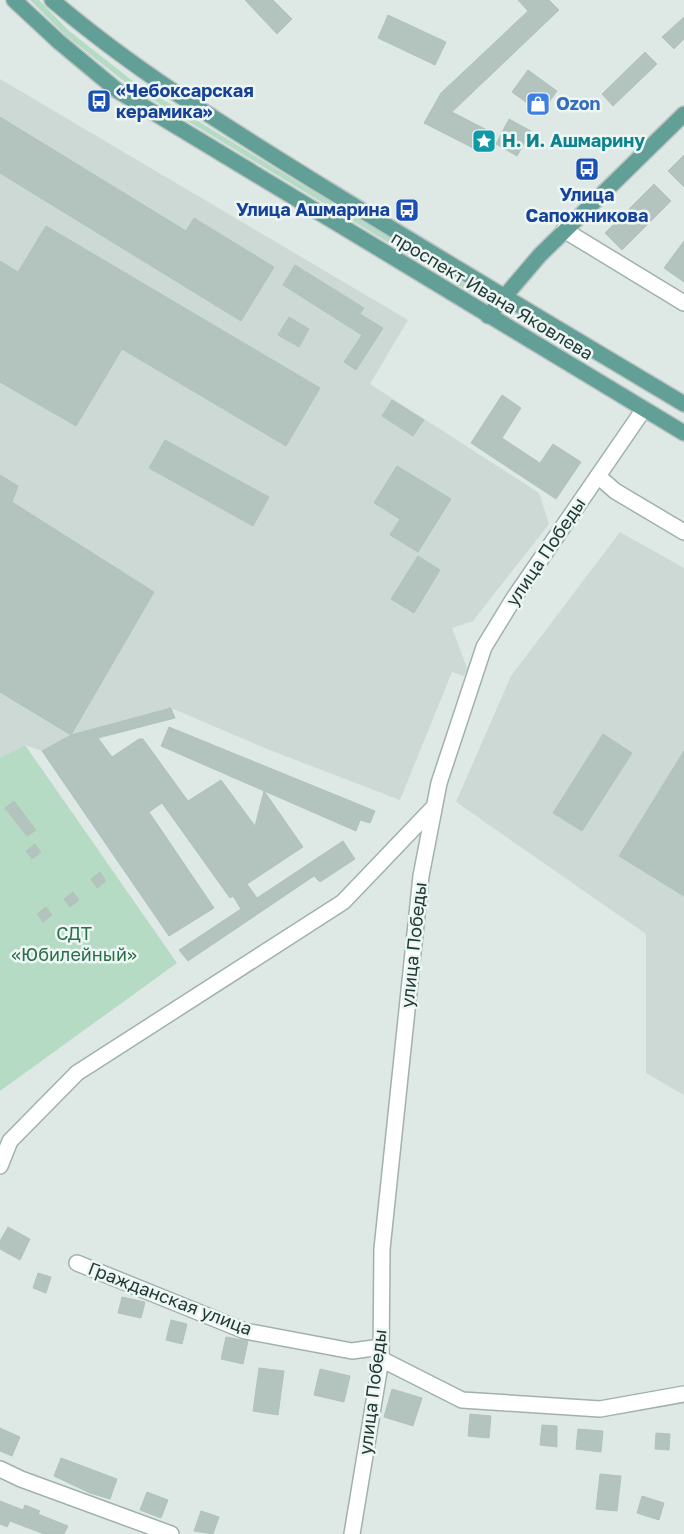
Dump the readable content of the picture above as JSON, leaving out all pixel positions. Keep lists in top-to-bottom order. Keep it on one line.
{"streets":{"main road":["проспект Ивана Яковлева"],"street":["улица Победы","Гражданская улица"]},"crossings":[["проспект Ивана Яковлева","улица Победы"],["улица Победы","Гражданская улица"]],"parks":["СДТ «Юбилейный»"],"places":{"bus stop":["«Чебоксарская керамика»","Улица Сапожникова","Улица Ашмарина"],"shop":["Ozon"],"place":["Н. И. Ашмарину"]}}
